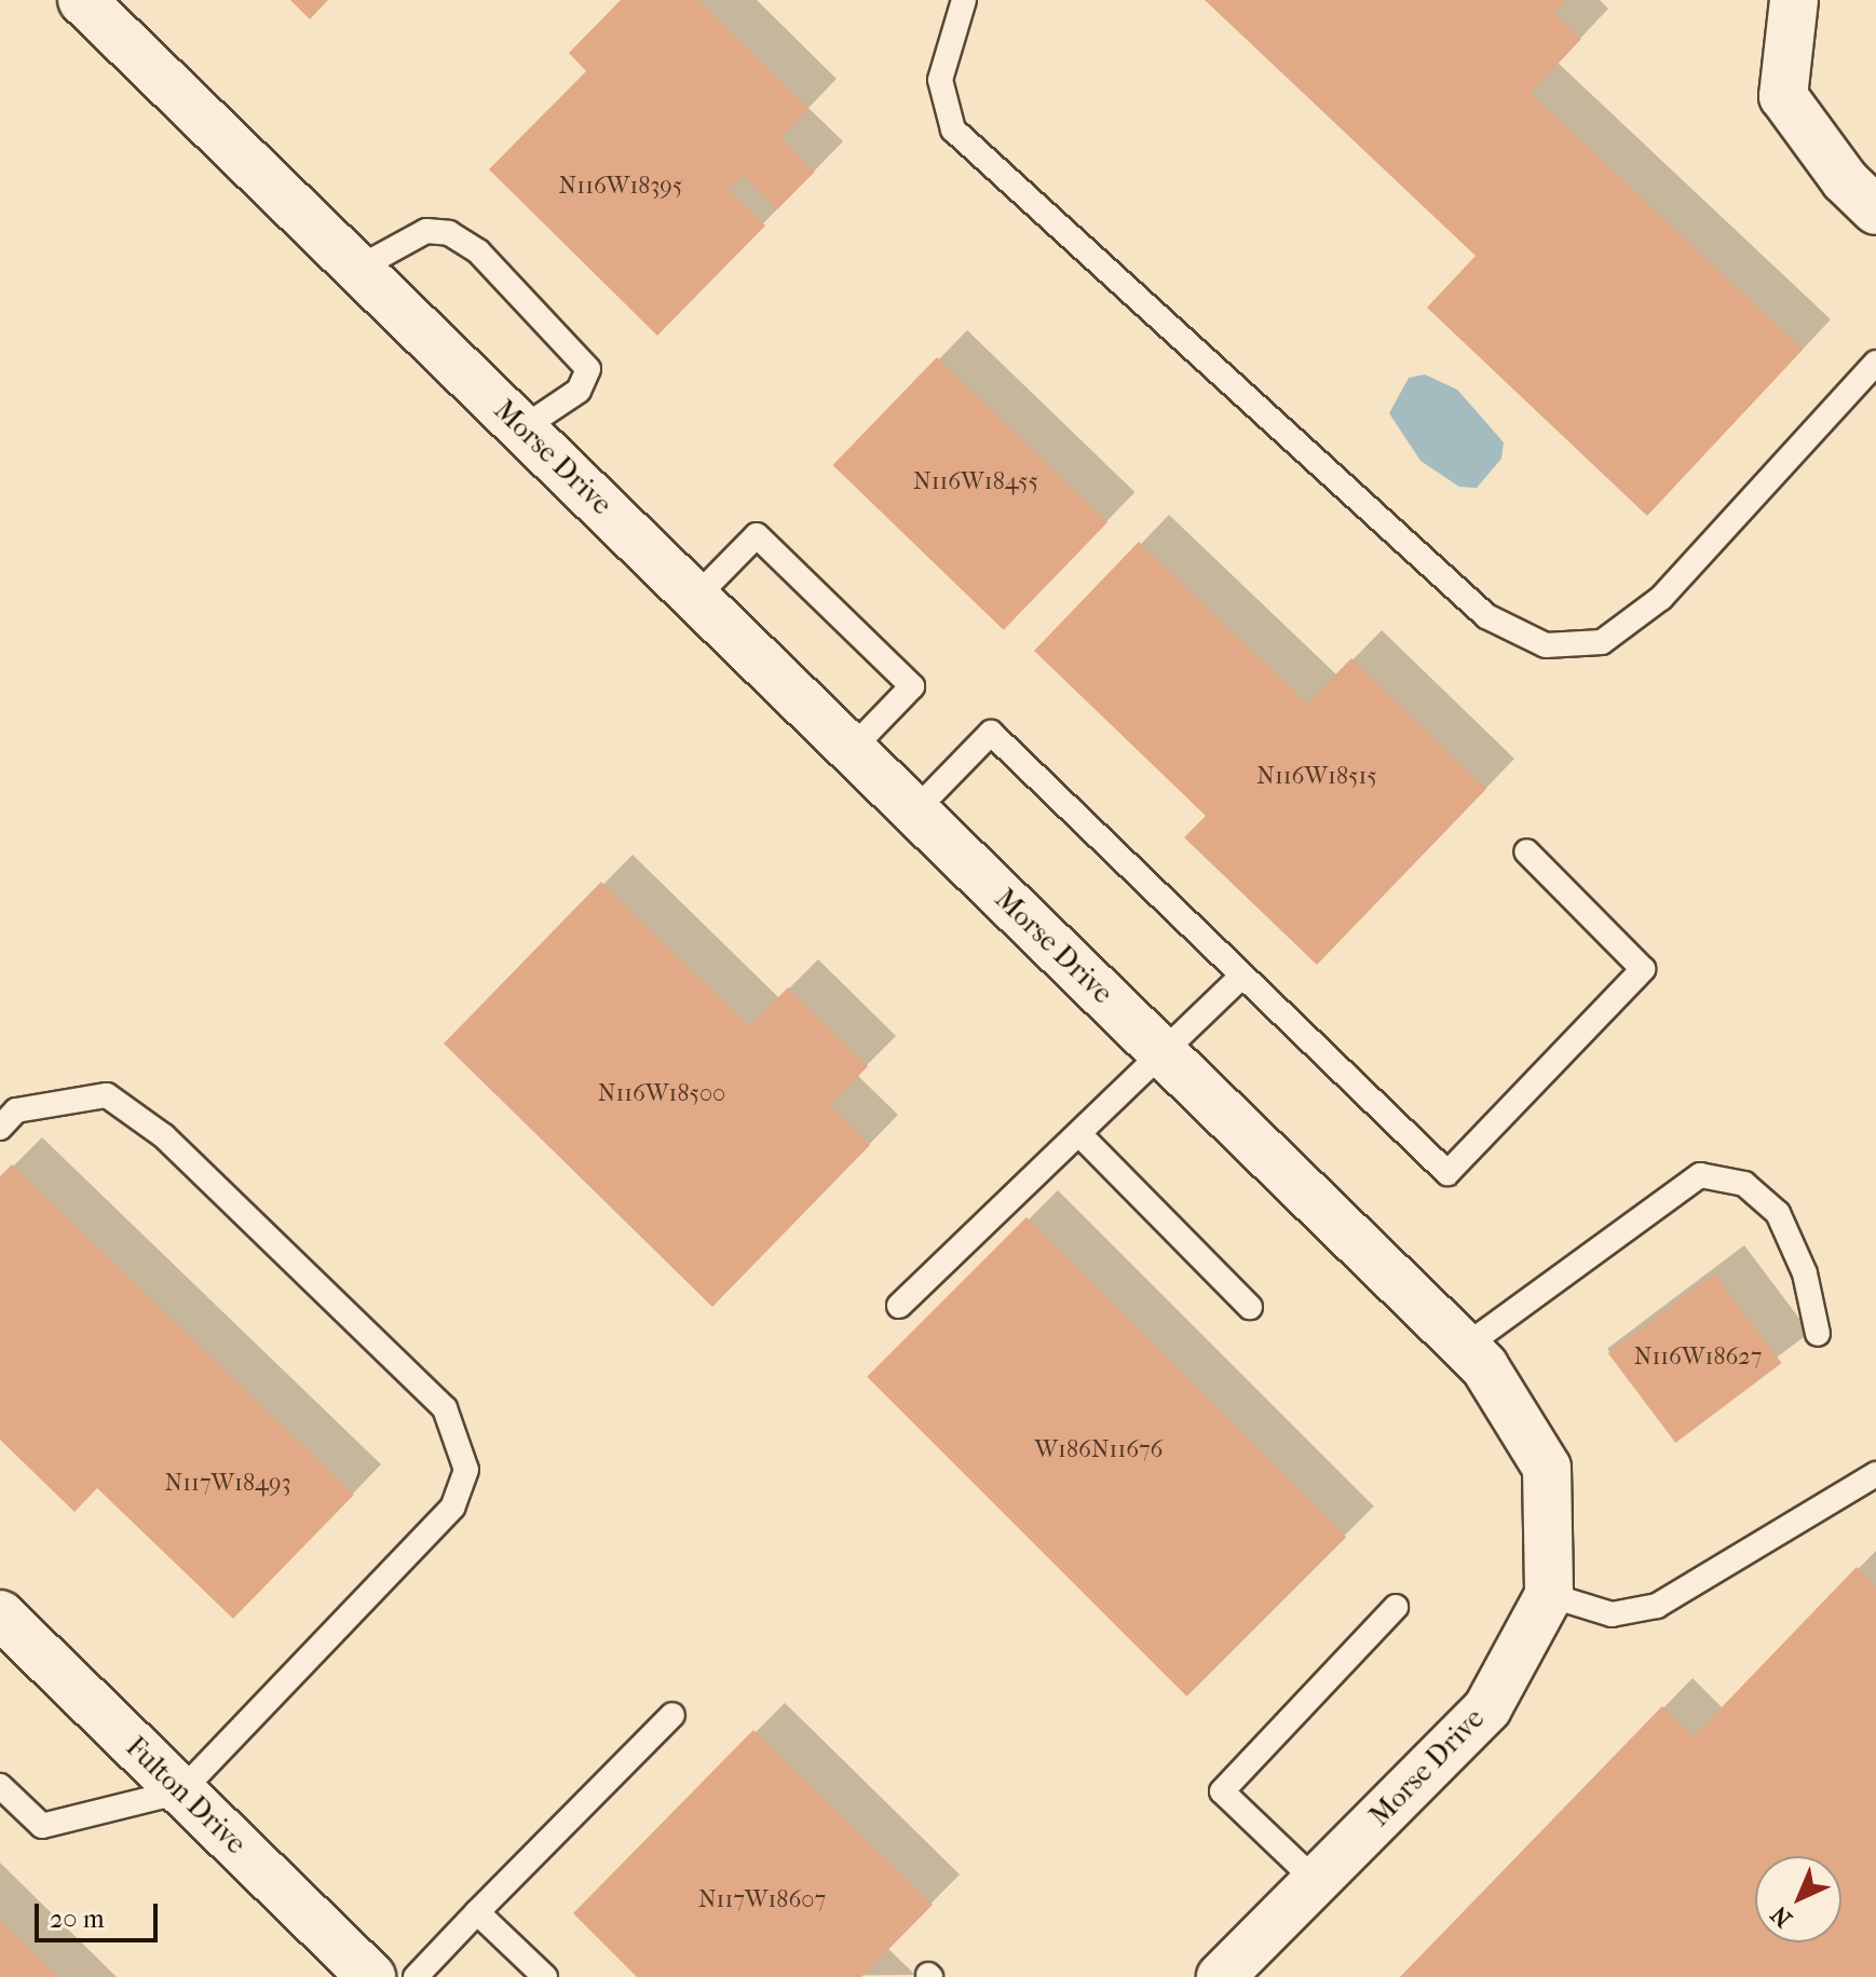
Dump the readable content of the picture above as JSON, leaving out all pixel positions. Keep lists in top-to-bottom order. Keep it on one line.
{"streets":{"street":["Morse Drive","Fulton Drive"]},"house_numbers":["N116W18395","N116W18455","N116W18515","N116W18500","N116W18627","W186N11676","N117W18493","N117W18607"],"scale_bar":"20 m","north":"bottom left"}
